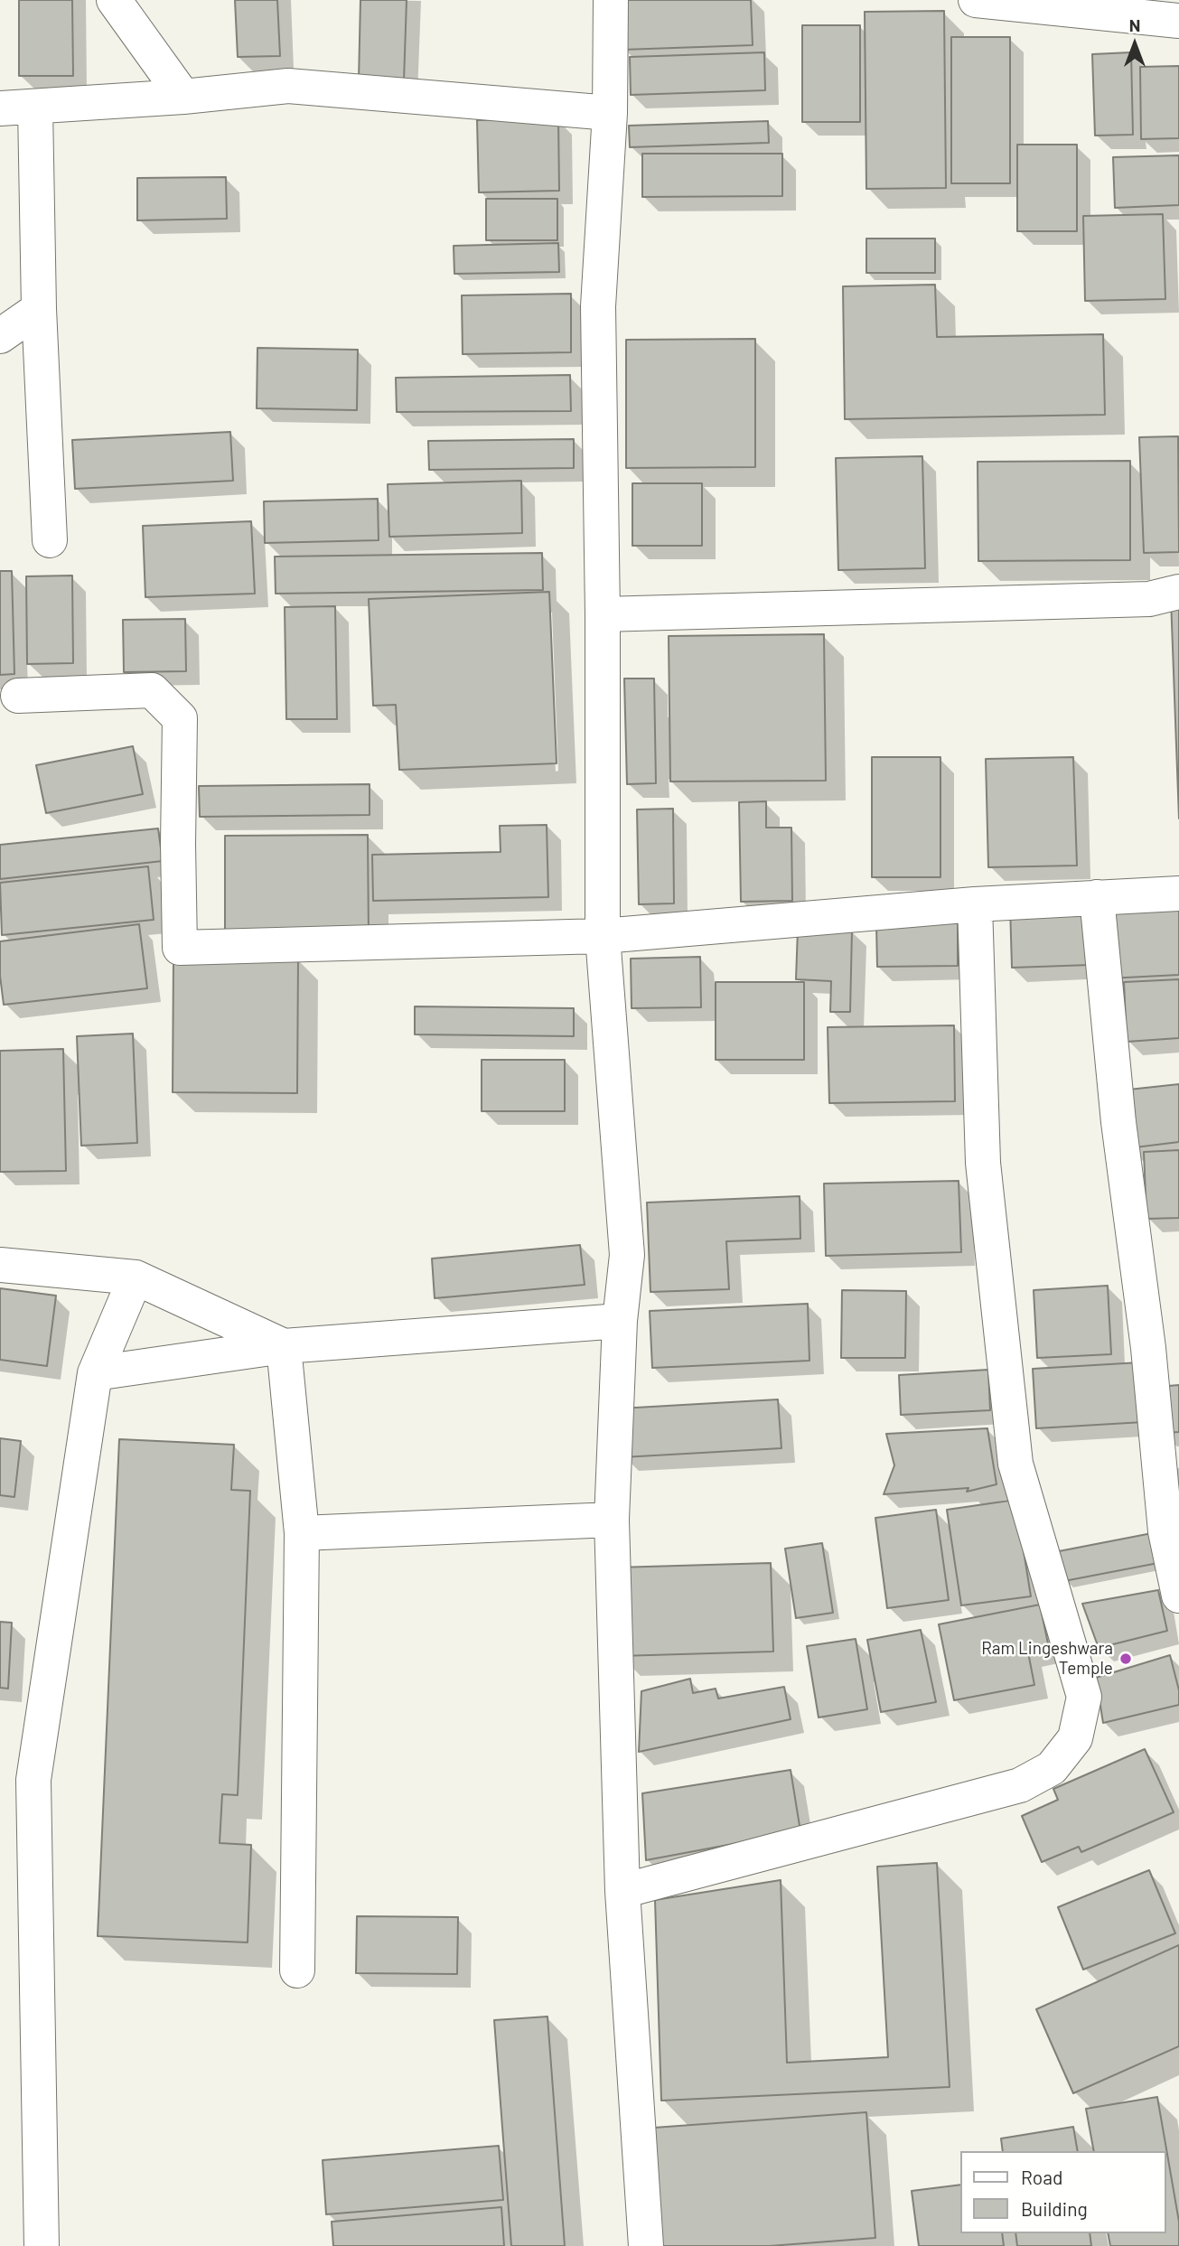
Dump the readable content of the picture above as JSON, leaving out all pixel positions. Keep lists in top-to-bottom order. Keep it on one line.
{"places":["Ram Lingeshwara Temple"],"legend":["Road","Building"],"north":"top"}
